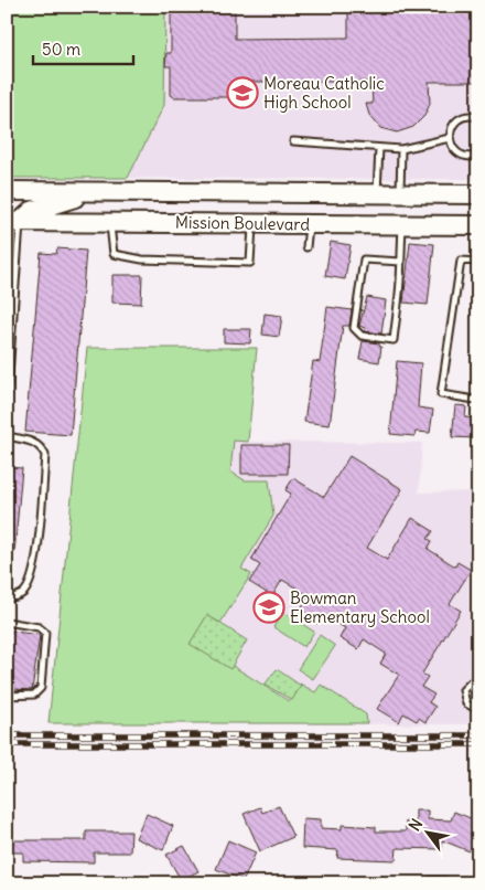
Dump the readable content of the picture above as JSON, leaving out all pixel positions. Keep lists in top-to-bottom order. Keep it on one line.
{"streets":{"main road":["Mission Boulevard"]},"places":{"school or university":["Moreau Catholic High School","Bowman Elementary School"]},"scale_bar":"50 m","north":"top left"}
